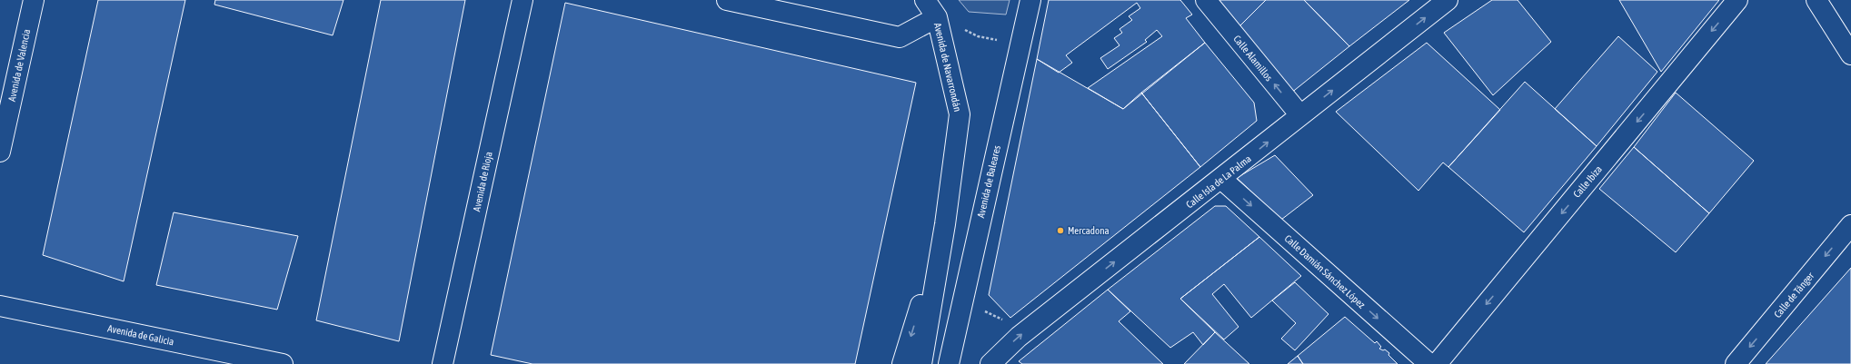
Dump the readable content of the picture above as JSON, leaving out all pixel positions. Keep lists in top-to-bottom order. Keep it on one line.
{"streets":{"street":["Calle Alamillos","Avenida de Valencia","Avenida de Navarrondán","Avenida de Rioja","Avenida de Baleares","Calle Isla de La Palma","Calle Ibiza","Calle Damián Sánchez López","Calle de Tánger","Avenida de Galicia"]},"crossings":[["Calle Alamillos","Calle Isla de La Palma"],["Calle Isla de La Palma","Calle Damián Sánchez López"]],"one_way":["Calle Alamillos","Calle Isla de La Palma","Calle Ibiza","Calle Damián Sánchez López","Calle de Tánger"],"places":["Mercadona"]}
